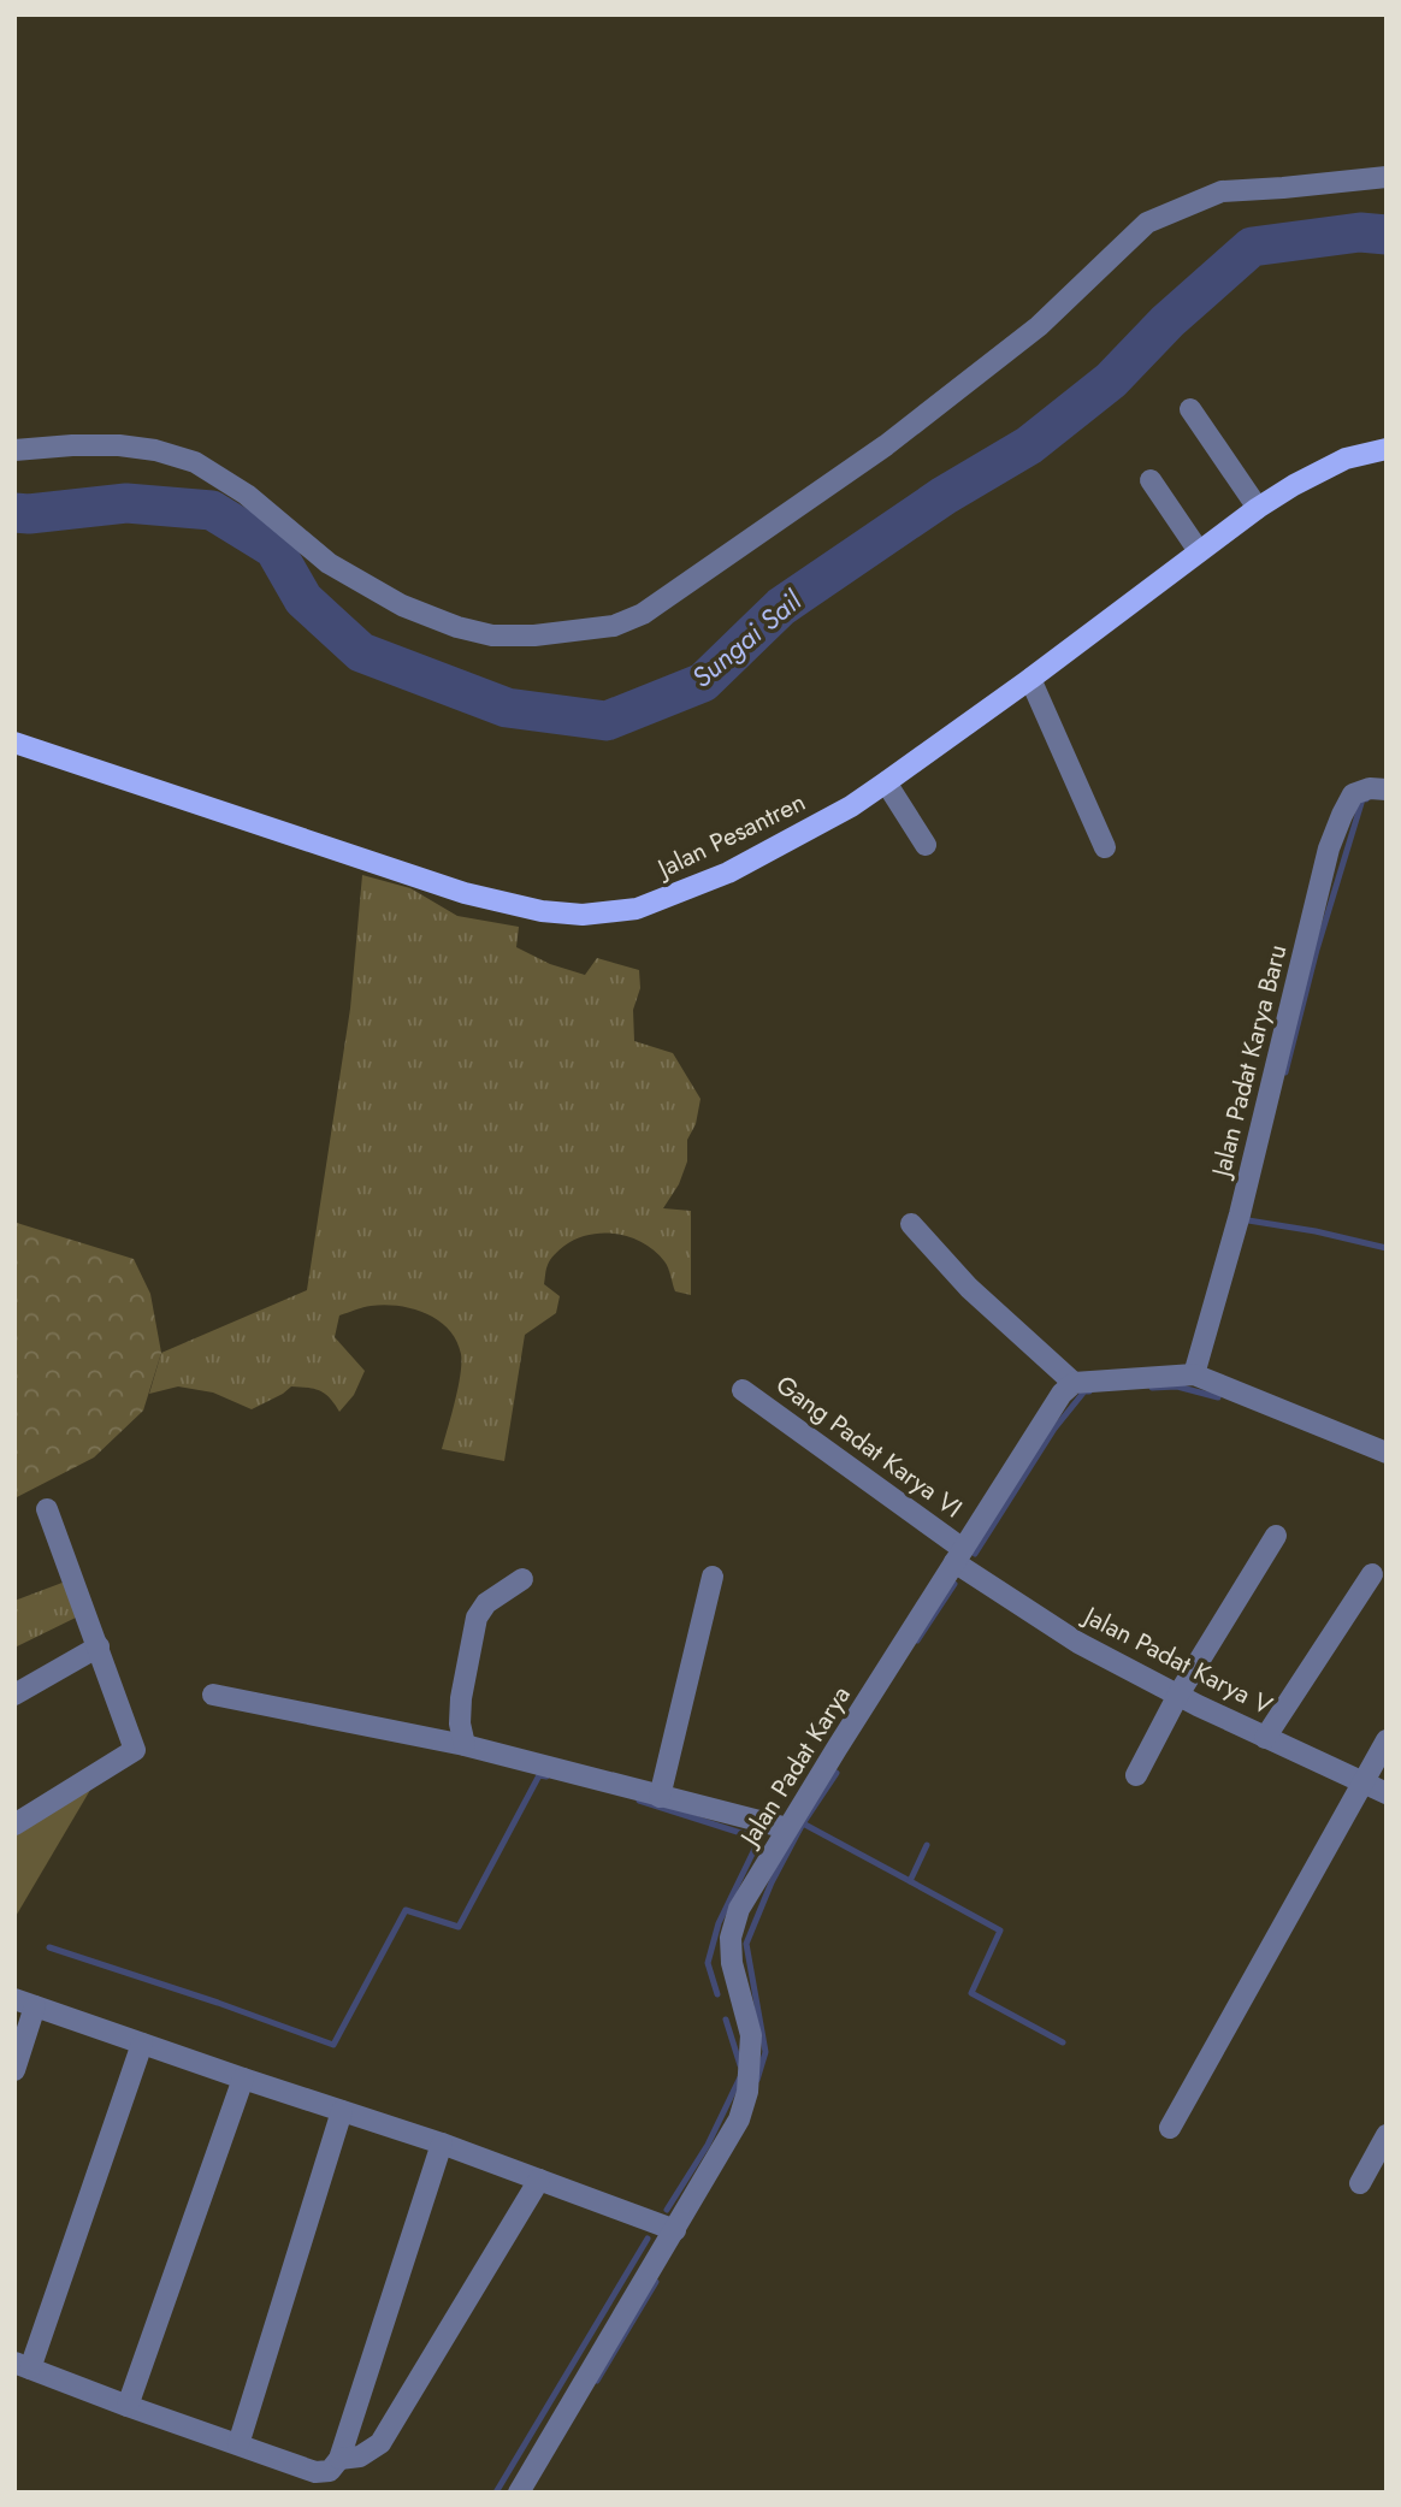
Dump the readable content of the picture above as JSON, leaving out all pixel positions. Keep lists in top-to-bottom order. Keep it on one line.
{"streets":{"main road":["Jalan Pesantren"],"street":["Jalan Padat Karya Baru","Gang Padat Karya VI","Jalan Padat Karya V","Jalan Padat Karya"]},"crossings":[["Gang Padat Karya VI","Jalan Padat Karya V"],["Gang Padat Karya VI","Jalan Padat Karya"],["Jalan Padat Karya V","Jalan Padat Karya"]],"water":["Sungai Sail"]}
